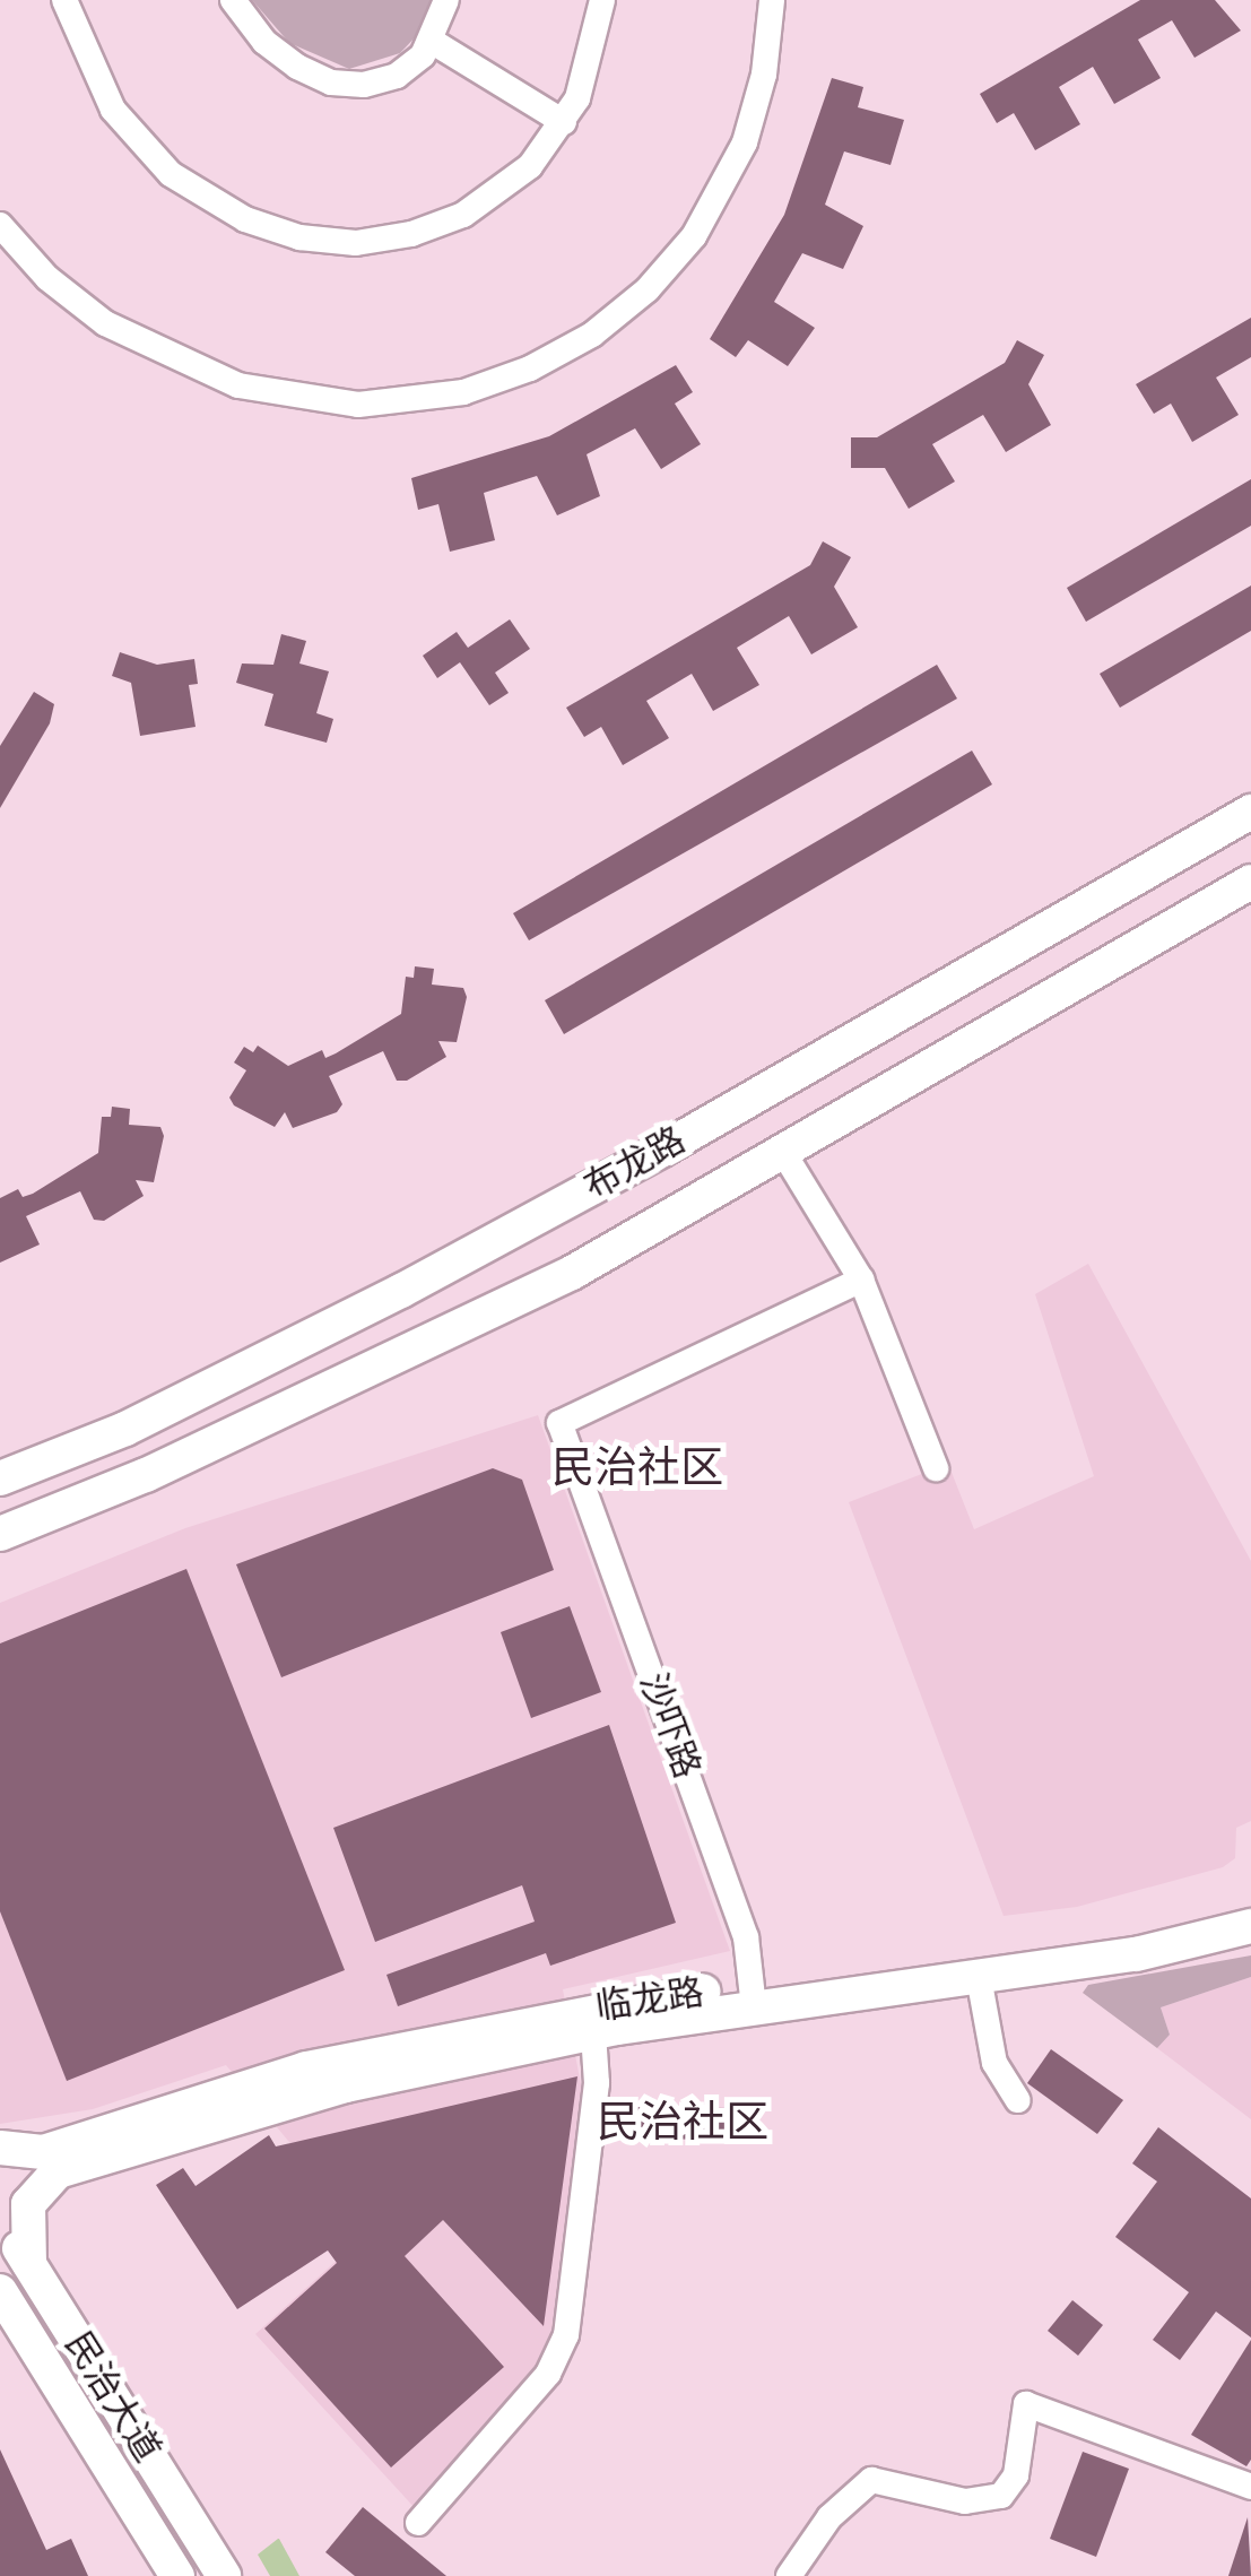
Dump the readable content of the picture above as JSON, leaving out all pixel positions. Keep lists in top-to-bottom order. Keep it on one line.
{"streets":{"main road":["布龙路","临龙路","民治大道"],"street":["沙吓路"]},"crossings":[["沙吓路","临龙路"]],"districts":["民治社区","民治社区"]}
